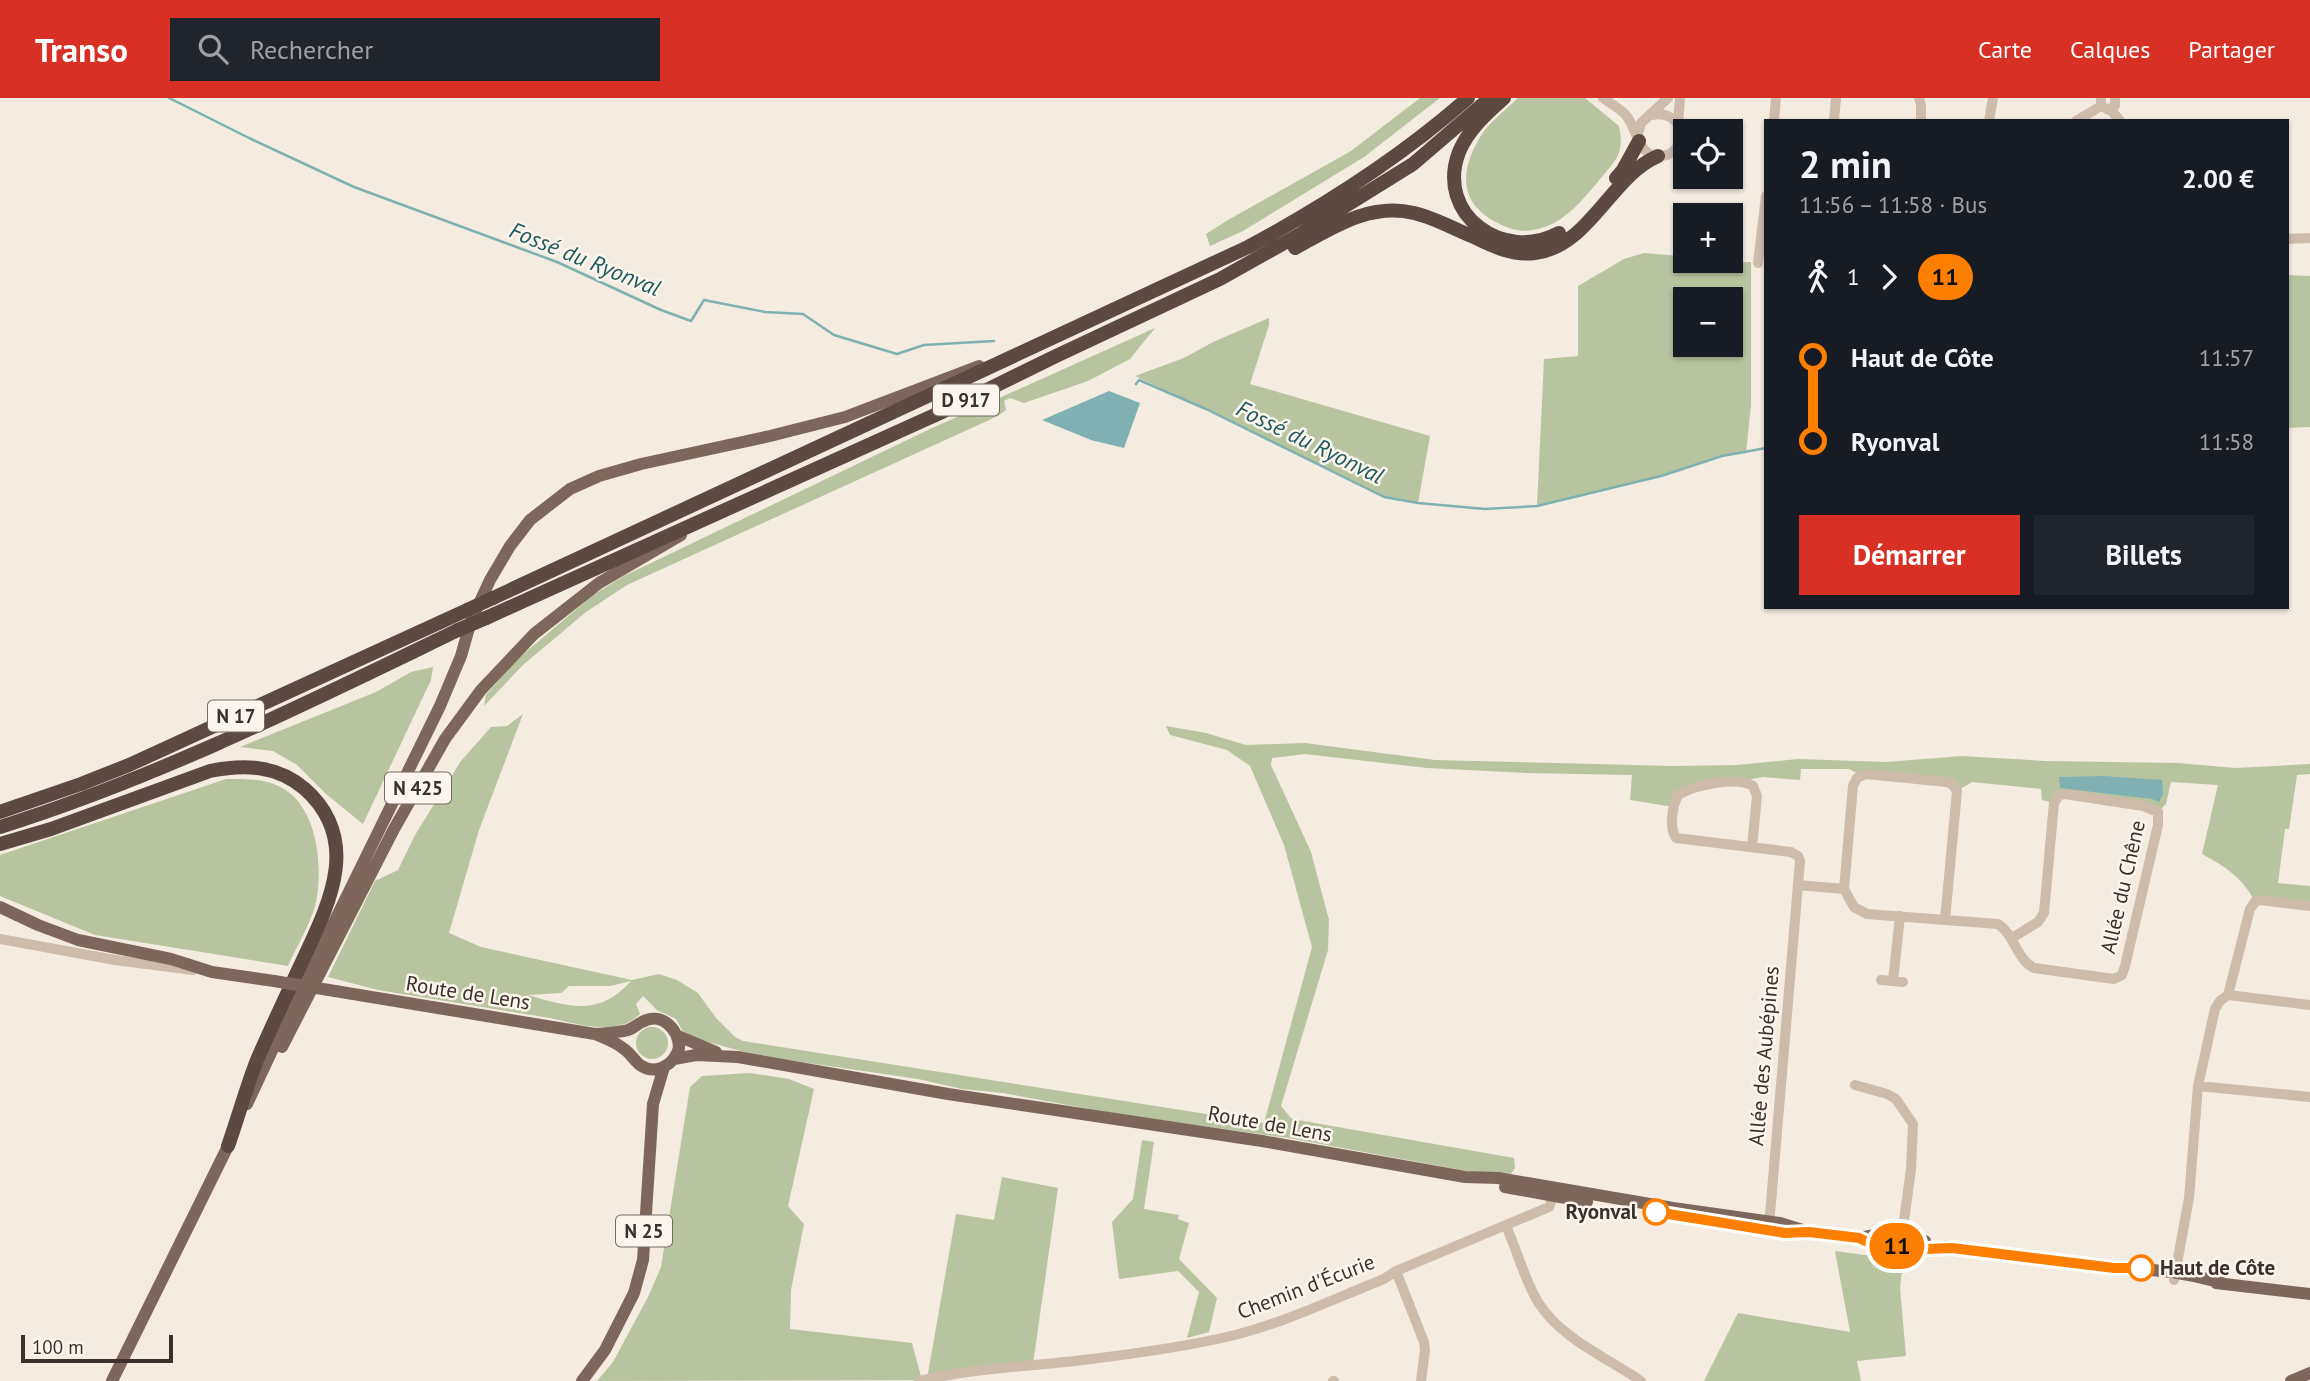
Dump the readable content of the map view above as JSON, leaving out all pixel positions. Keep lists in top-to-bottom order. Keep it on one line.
{"streets":{"highway":["D 917","N 17"],"main road":["N 425","Route de Lens","N 25"],"street":["Allée du Chêne","Allée des Aubépines","Chemin d'Écurie"]},"crossings":[["D 917","N 17"],["D 917","N 425"],["Route de Lens","Allée des Aubépines"],["Route de Lens","N 25"],["Route de Lens","Chemin d'Écurie"]],"water":["Fossé du Ryonval"],"places":["Ryonval","Haut de Côte"],"lines":["bus line 11"],"scale_bar":"100 m","page":{"header":"Transo","search":"Rechercher","nav":["Carte","Calques","Partager"],"on_map":"11","map_buttons":["+","−"],"heading":["2 min","11:56 – 11:58 · Bus","2.00 €"],"legs":["1","11"],"list":[{"name":"Haut de Côte","value":"11:57"},{"name":"Ryonval","value":"11:58"}],"buttons":["Démarrer","Billets"],"scale":"100 m"}}
